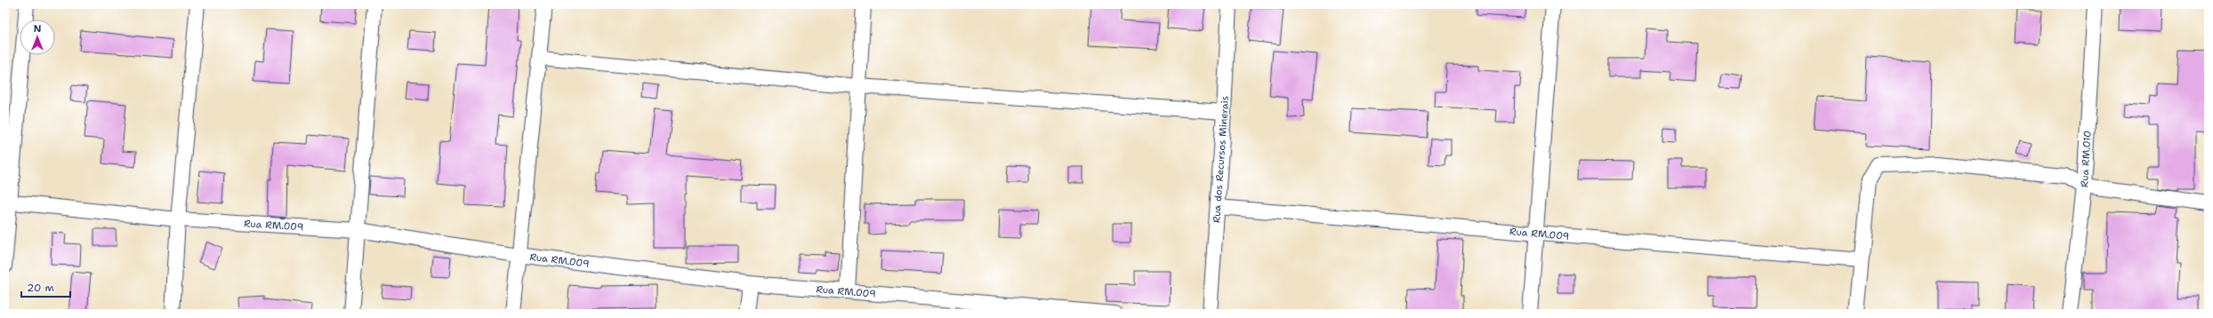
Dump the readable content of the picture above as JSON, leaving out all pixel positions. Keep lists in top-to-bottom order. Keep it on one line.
{"streets":{"street":["Rua dos Recursos Minerais","Rua RM.010","Rua RM.009"]},"crossings":[["Rua dos Recursos Minerais","Rua RM.009"]],"scale_bar":"20 m","north":"top"}
